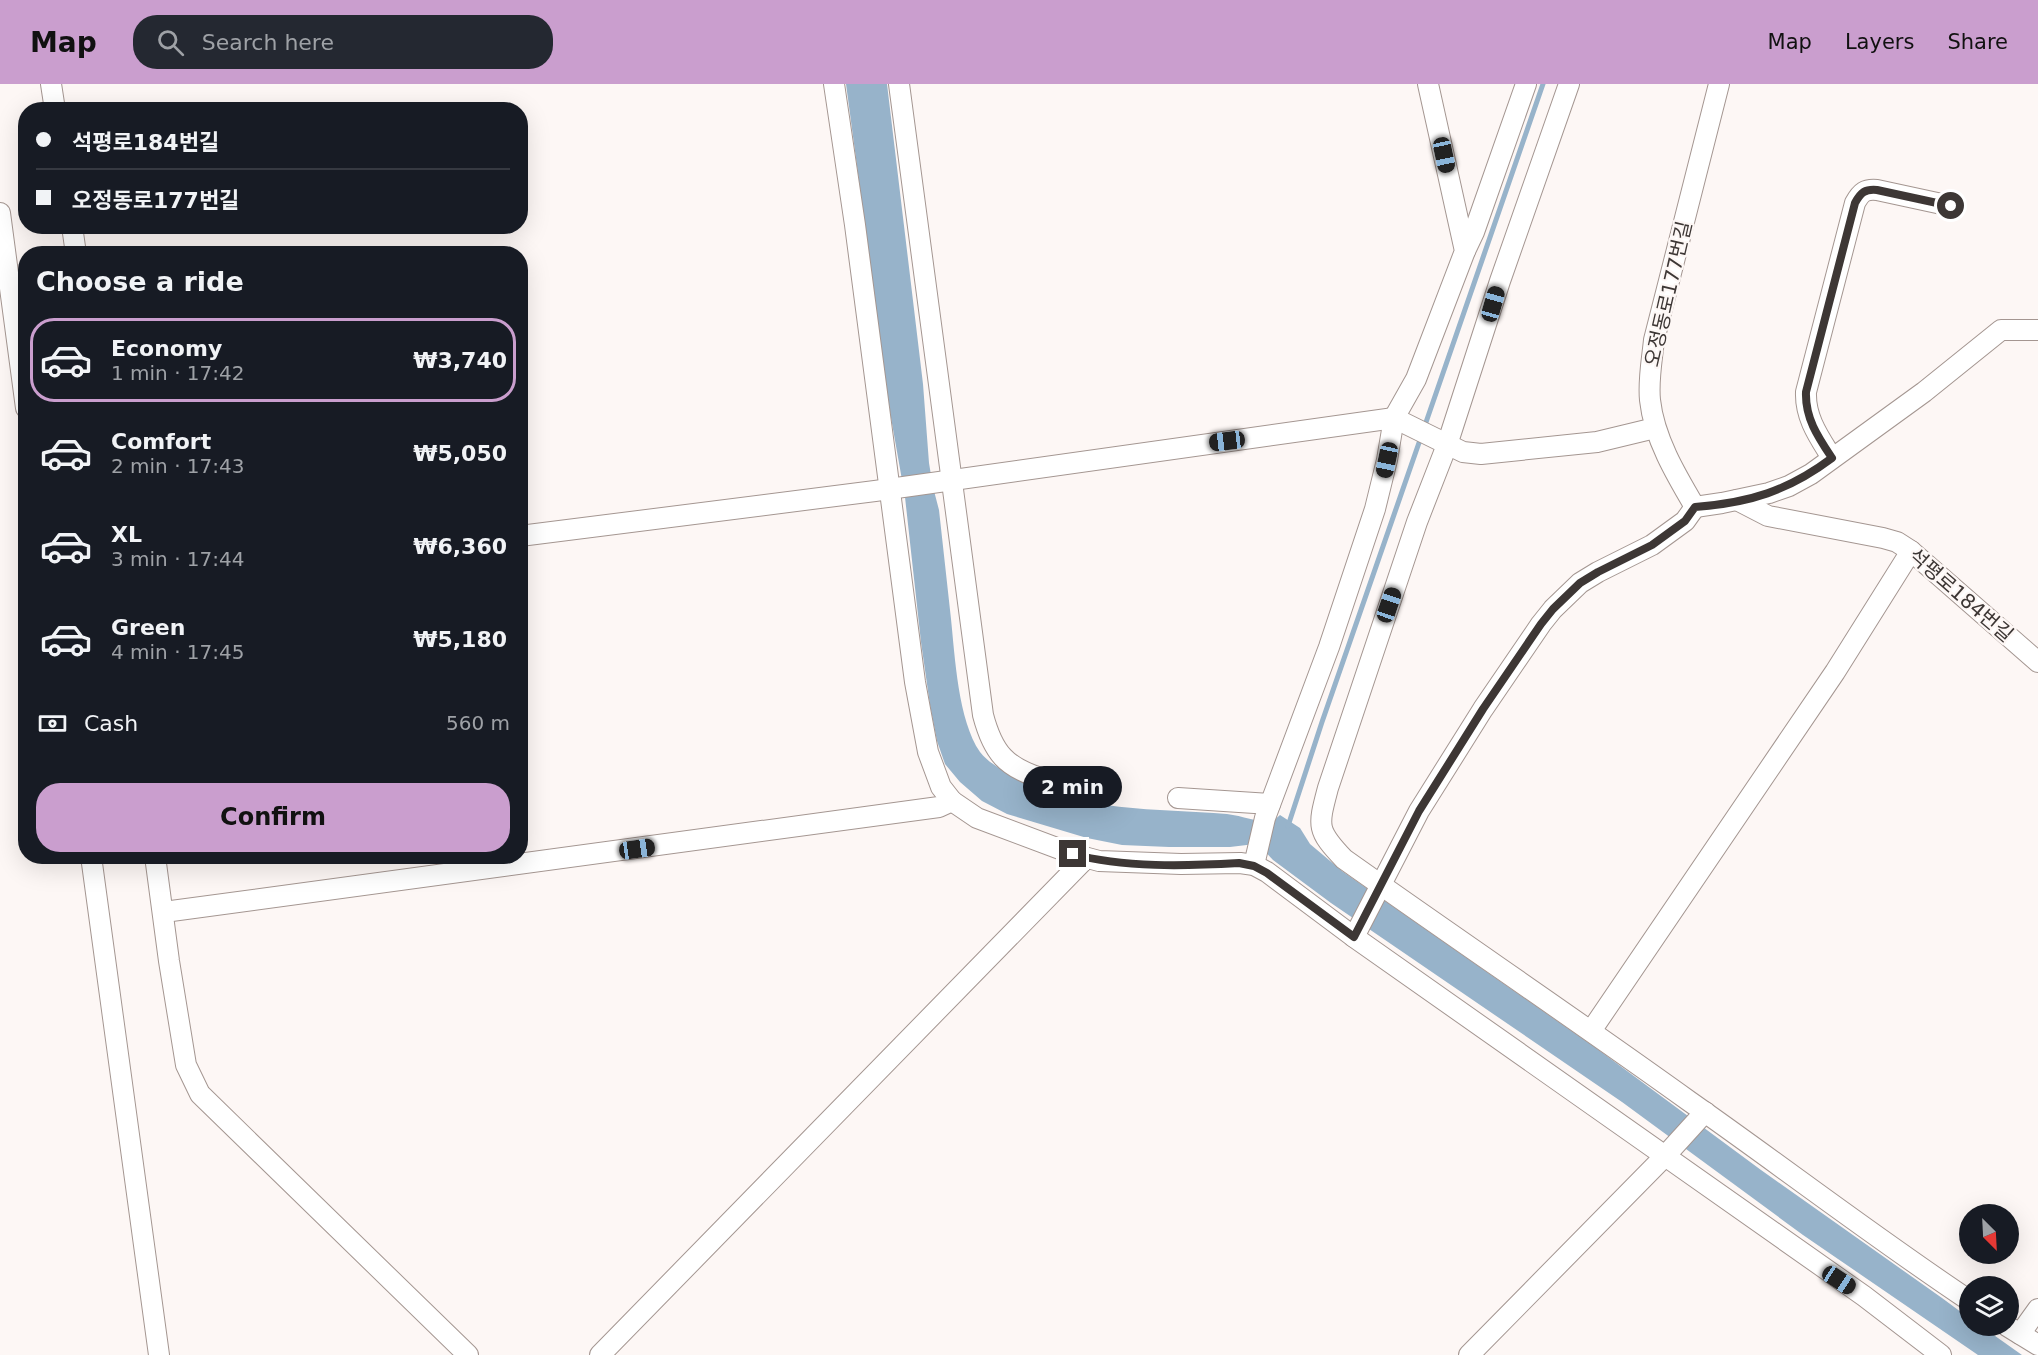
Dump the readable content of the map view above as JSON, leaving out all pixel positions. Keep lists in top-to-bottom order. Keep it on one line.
{"streets":{"lane":["오정동로177번길","석평로184번길"]},"north":"bottom right","page":{"header":"Map","search":"Search here","nav":["Map","Layers","Share"],"banner":["석평로184번길","오정동로177번길"],"heading":"Choose a ride","list":[{"name":"Economy","note":"1 min · 17:42","value":"₩3,740"},{"name":"Comfort","note":"2 min · 17:43","value":"₩5,050"},{"name":"XL","note":"3 min · 17:44","value":"₩6,360"},{"name":"Green","note":"4 min · 17:45","value":"₩5,180"}],"pay":["Cash","560 m"],"bubble":"2 min","buttons":"Confirm"}}
